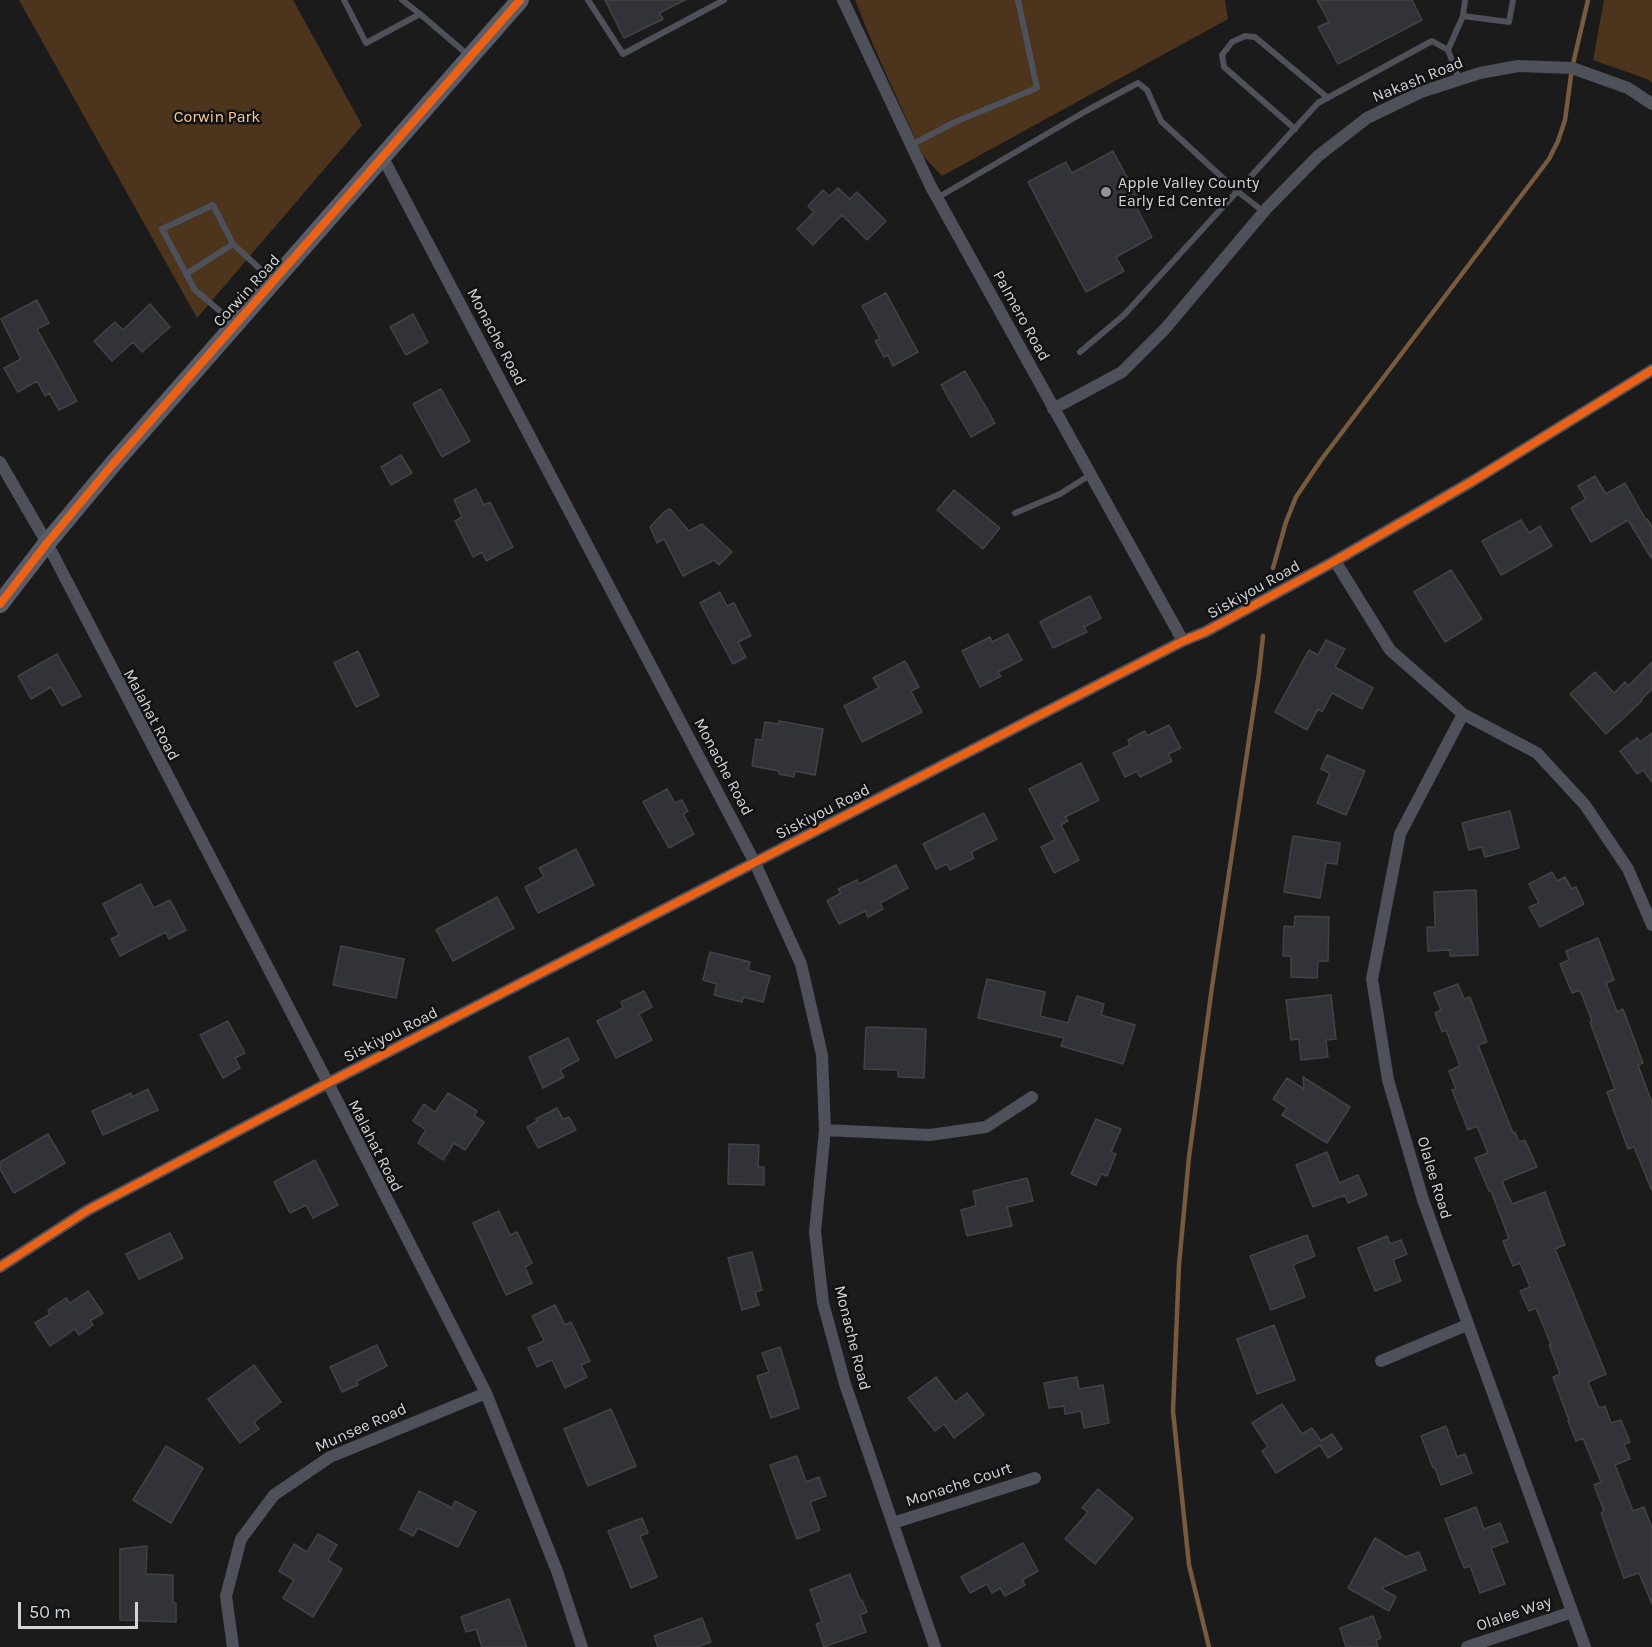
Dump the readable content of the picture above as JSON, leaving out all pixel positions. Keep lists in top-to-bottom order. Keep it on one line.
{"streets":{"main road":["Corwin Road"],"street":["Nakash Road","Palmero Road","Monache Road","Siskiyou Road","Malahat Road","Olalee Road","Munsee Road","Monache Court","Olalee Way"]},"crossings":[["Nakash Road","Palmero Road"],["Corwin Road","Monache Road"],["Corwin Road","Malahat Road"],["Palmero Road","Siskiyou Road"],["Monache Road","Siskiyou Road"],["Monache Road","Monache Court"],["Siskiyou Road","Malahat Road"],["Malahat Road","Munsee Road"],["Olalee Road","Olalee Way"]],"parks":["Corwin Park"],"places":["Apple Valley County Early Ed Center"],"scale_bar":"50 m"}
